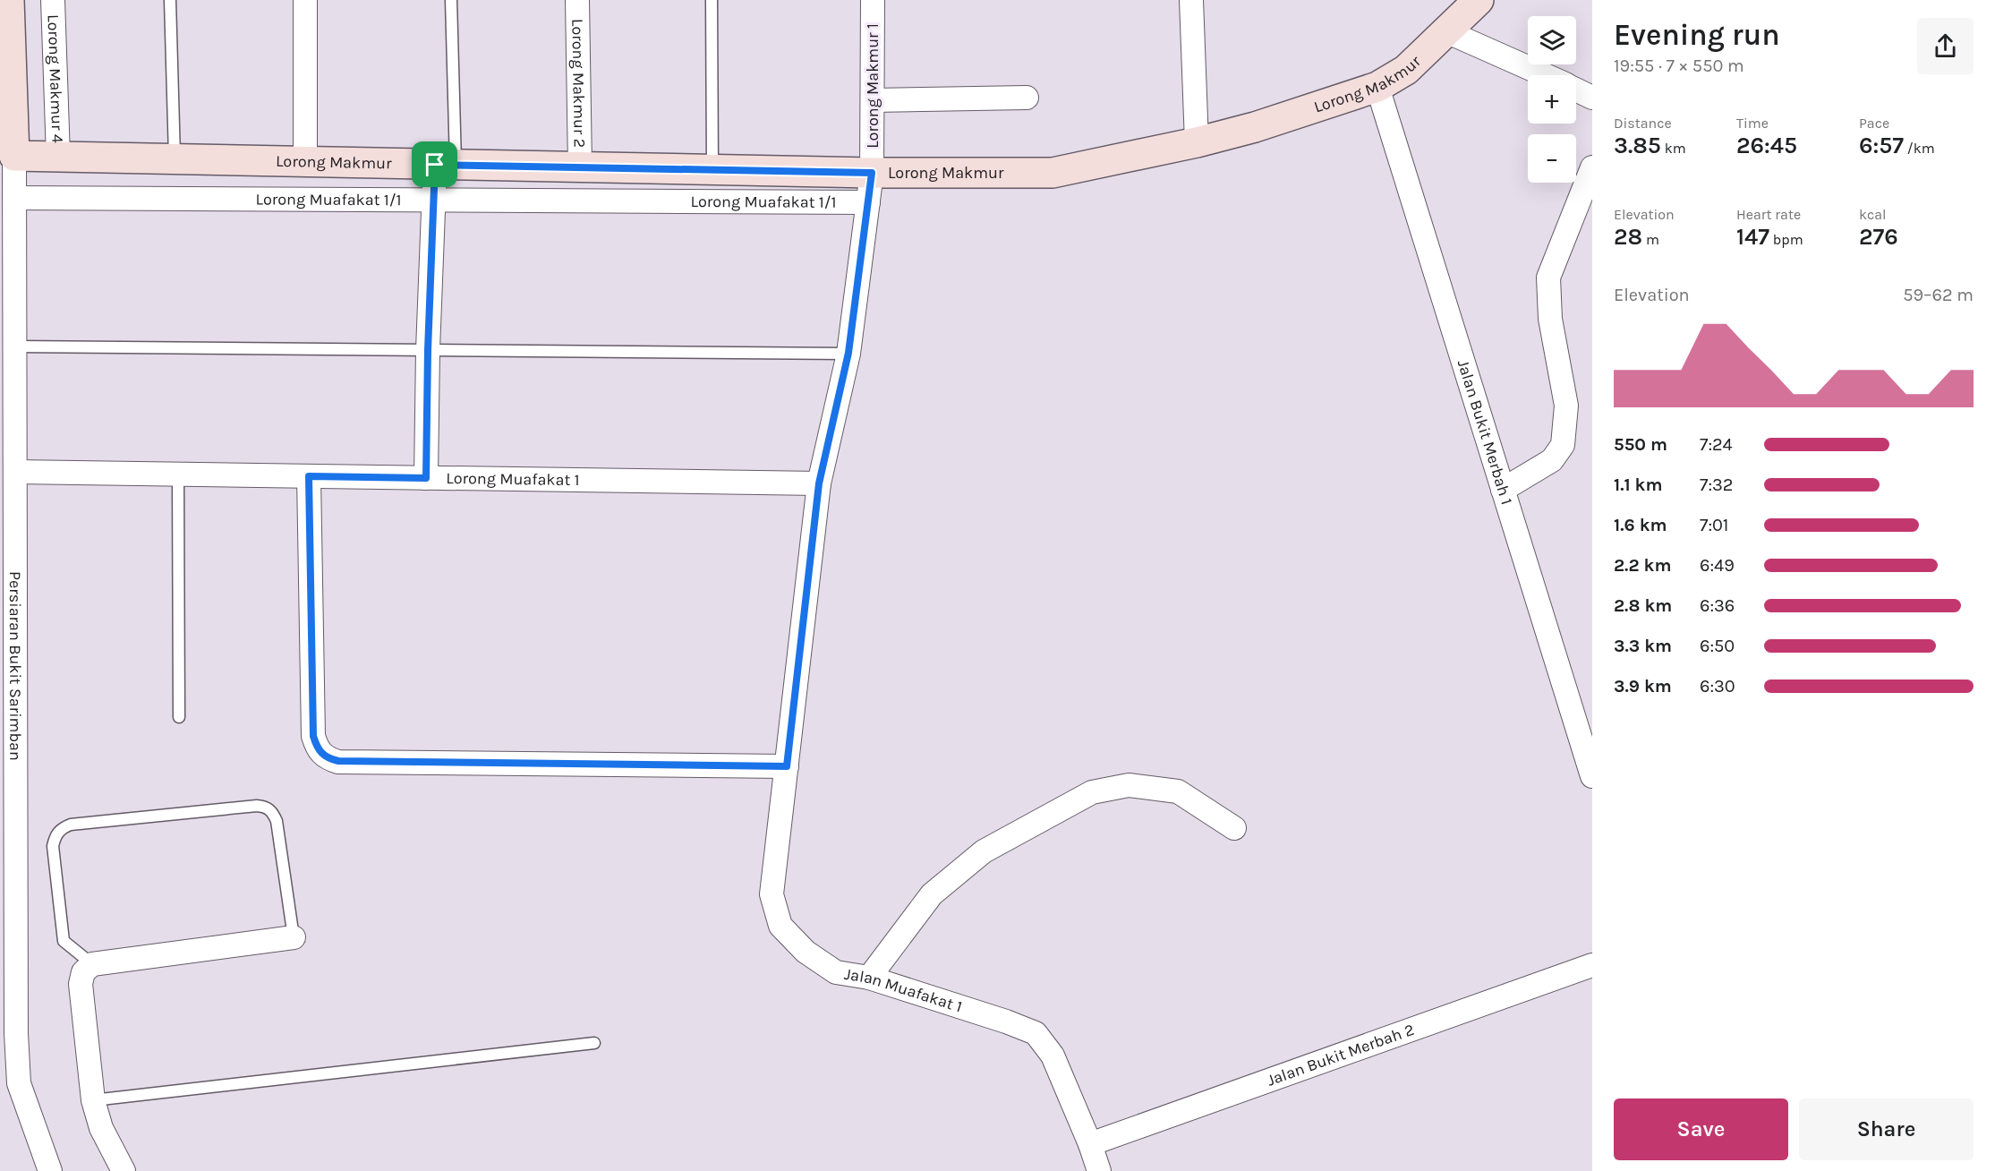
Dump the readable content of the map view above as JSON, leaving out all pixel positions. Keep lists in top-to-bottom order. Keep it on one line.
{"streets":{"main road":["Lorong Makmur"],"street":["Lorong Makmur 4","Lorong Makmur 2","Lorong Makmur 1","Lorong Muafakat 1/1","Jalan Bukit Merbah 1","Lorong Muafakat 1","Persiaran Bukit Sarimban","Jalan Muafakat 1","Jalan Bukit Merbah 2"]},"crossings":[["Lorong Makmur 4","Lorong Makmur"],["Lorong Makmur","Lorong Makmur 2"],["Lorong Makmur","Lorong Makmur 1"],["Lorong Makmur","Jalan Bukit Merbah 1"],["Lorong Makmur","Persiaran Bukit Sarimban"],["Lorong Makmur","Jalan Muafakat 1"],["Lorong Makmur 1","Jalan Muafakat 1"],["Lorong Muafakat 1/1","Persiaran Bukit Sarimban"],["Lorong Muafakat 1/1","Jalan Muafakat 1"],["Lorong Muafakat 1","Persiaran Bukit Sarimban"],["Lorong Muafakat 1","Jalan Muafakat 1"],["Jalan Muafakat 1","Jalan Bukit Merbah 2"]],"page":{"heading":["Evening run","19:55 · 7 × 550 m"],"map_buttons":["+","−"],"stats":[["Distance","3.85 km"],["Time","26:45"],["Pace","6:57 /km"],["Elevation","28 m"],["Heart rate","147 bpm"],["kcal","276"]],"chart":["Elevation","59–62 m"],"list":[{"name":"550 m","note":"7:24"},{"name":"1.1 km","note":"7:32"},{"name":"1.6 km","note":"7:01"},{"name":"2.2 km","note":"6:49"},{"name":"2.8 km","note":"6:36"},{"name":"3.3 km","note":"6:50"},{"name":"3.9 km","note":"6:30"}],"buttons":["Save","Share"]}}
